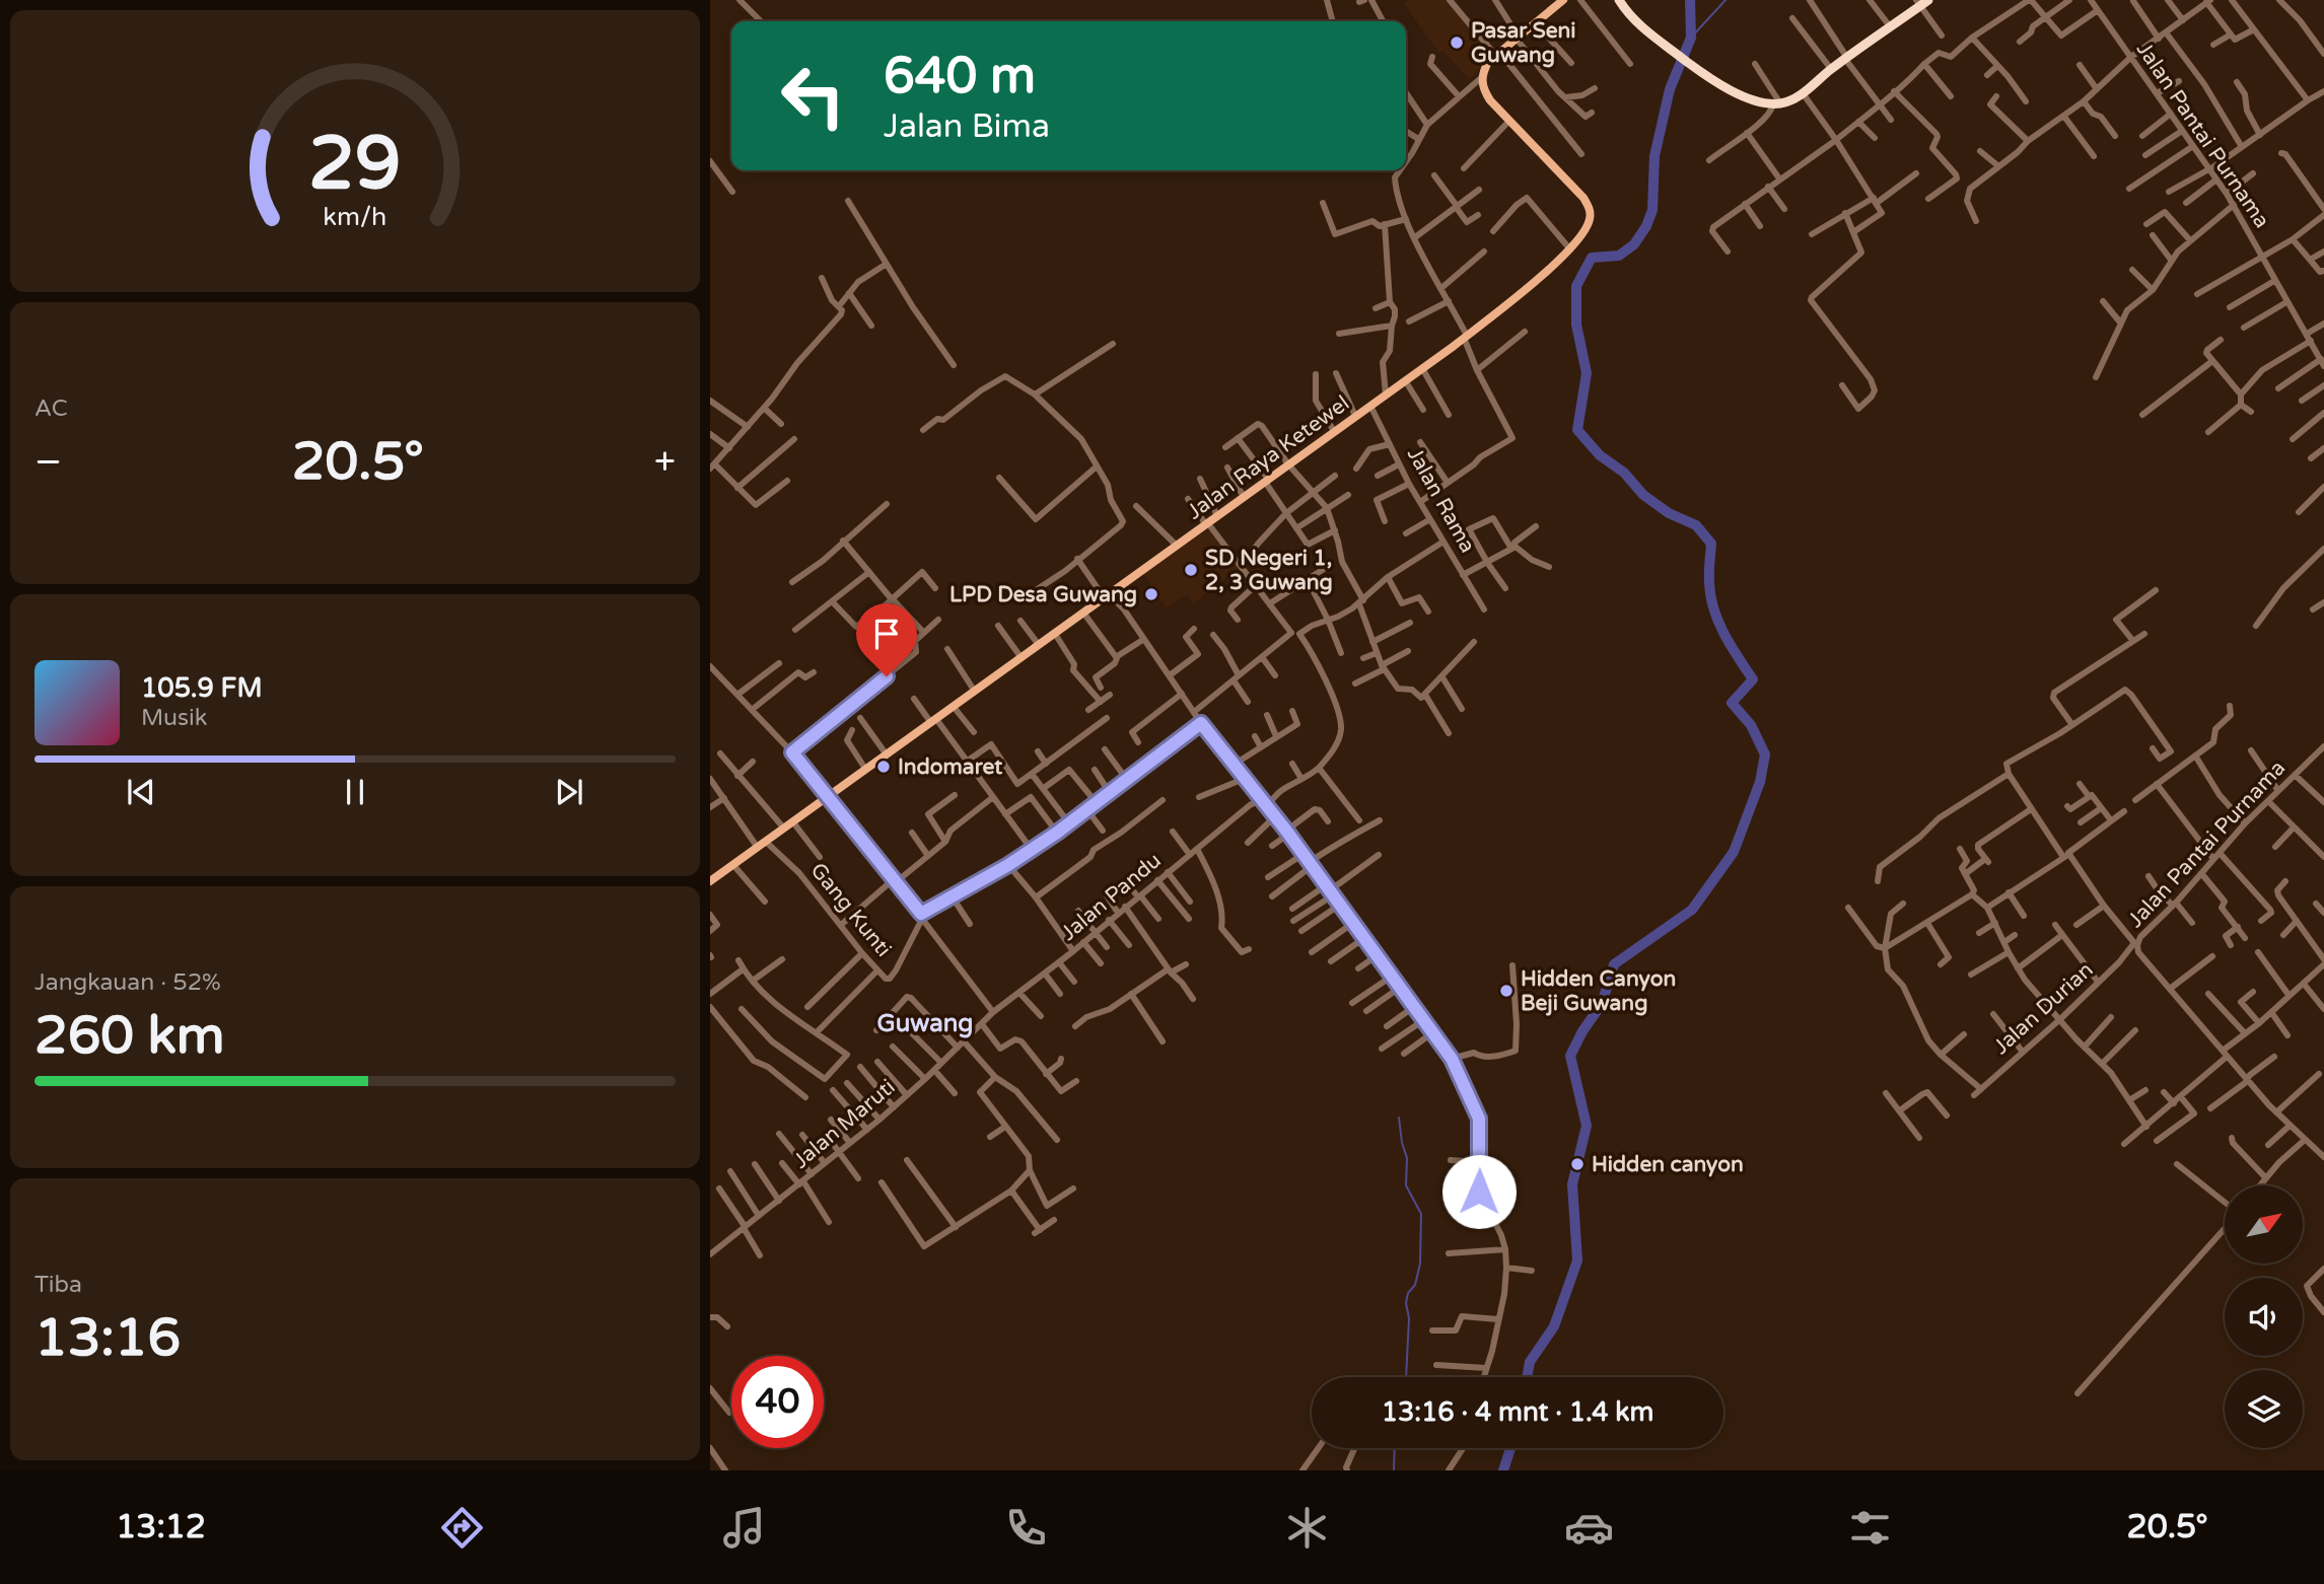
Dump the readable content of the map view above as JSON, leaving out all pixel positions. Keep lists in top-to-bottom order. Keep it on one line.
{"streets":{"main road":["Jalan Raya Ketewel"],"street":["Jalan Pantai Purnama","Jalan Rama","Jalan Pandu","Gang Kunti","Jalan Durian","Jalan Maruti"]},"crossings":[["Jalan Pantai Purnama","Jalan Durian"],["Jalan Raya Ketewel","Jalan Rama"],["Jalan Raya Ketewel","Gang Kunti"],["Jalan Pandu","Jalan Maruti"]],"districts":["Guwang"],"places":["Pasar Seni Guwang","SD Negeri 1, 2, 3 Guwang","LPD Desa Guwang","Indomaret","Hidden Canyon Beji Guwang","Hidden canyon"],"north":"top right","page":{"turn":["640 m","Jalan Bima"],"tile":["AC",["Jangkauan · 52%","260 km"],["Tiba","13:16"]],"heat":["−","20.5°","+"],"song":["105.9 FM","Musik"],"limit":"40","trip":"13:16 · 4 mnt · 1.4 km","tabs":["13:12","20.5°"],"gauge":["29","km/h"]}}
